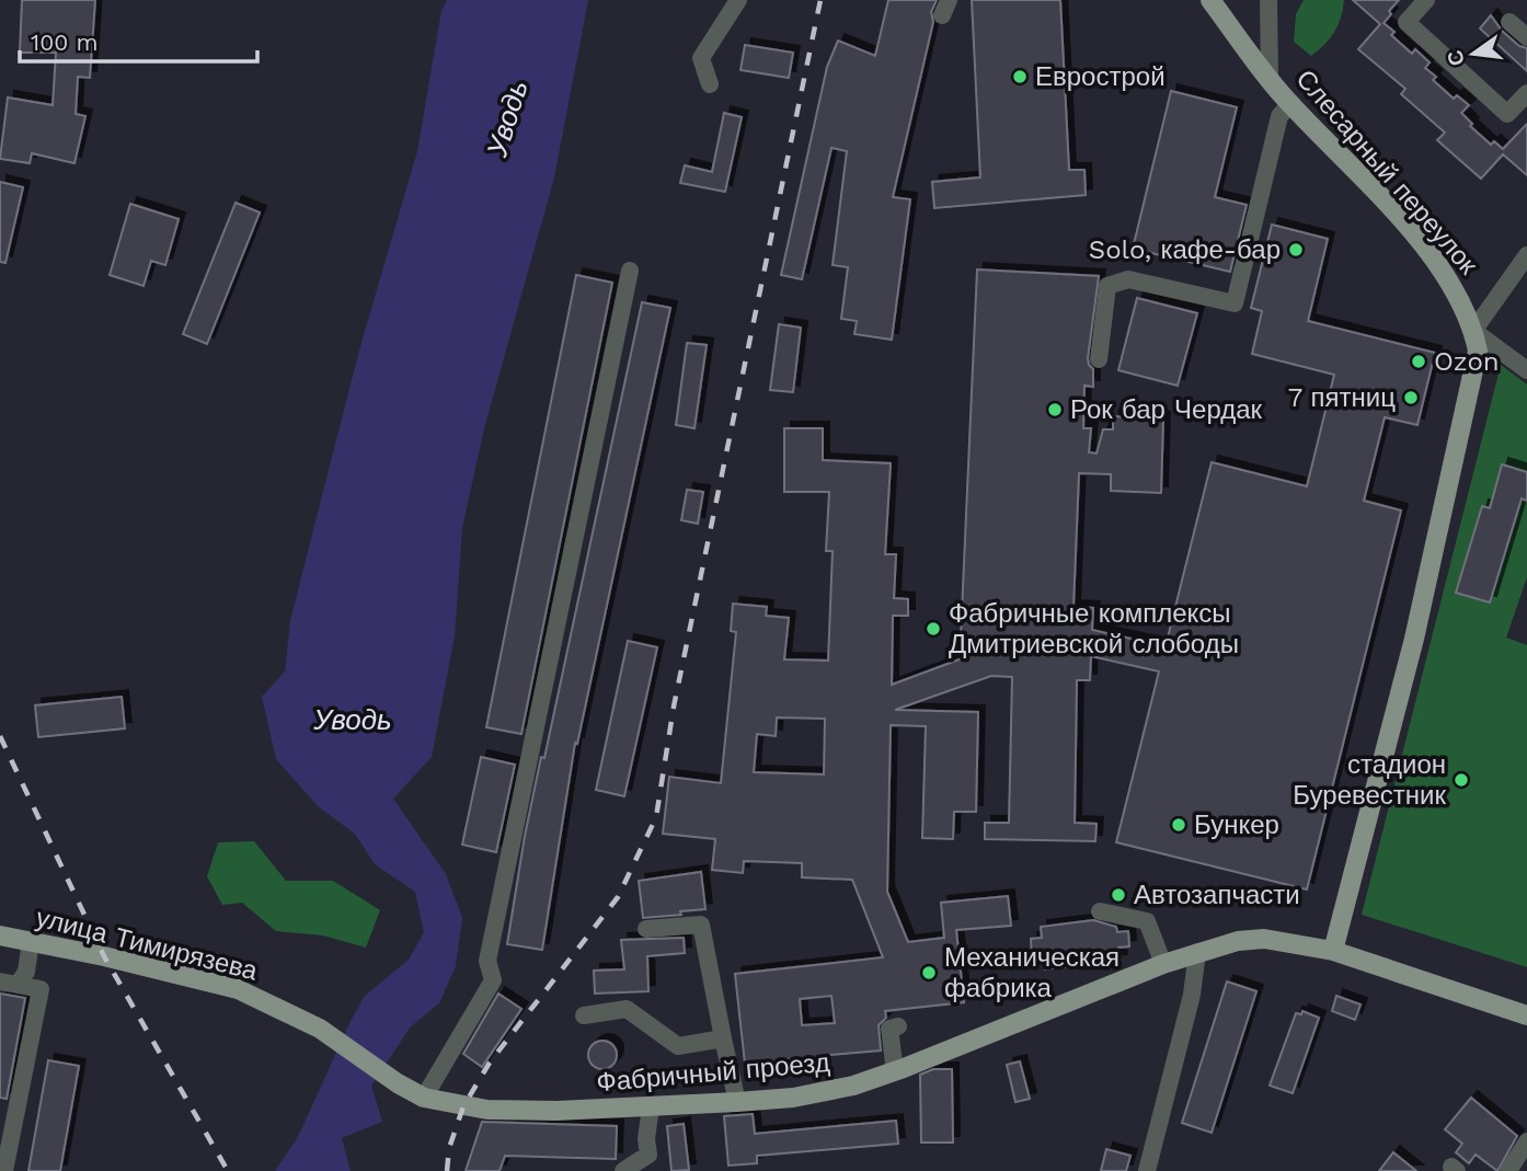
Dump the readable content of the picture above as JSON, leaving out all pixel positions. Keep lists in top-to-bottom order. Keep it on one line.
{"streets":{"main road":["Слесарный переулок","улица Тимирязева","Фабричный проезд"]},"crossings":[["улица Тимирязева","Фабричный проезд"]],"water":["Уводь"],"places":["Еврострой","Solo, кафе-бар","Ozon","7 пятниц","Рок бар Чердак","Фабричные комплексы Дмитриевской слободы","стадион Буревестник","Бункер","Автозапчасти","Механическая фабрика"],"scale_bar":"100 m","north":"left"}
